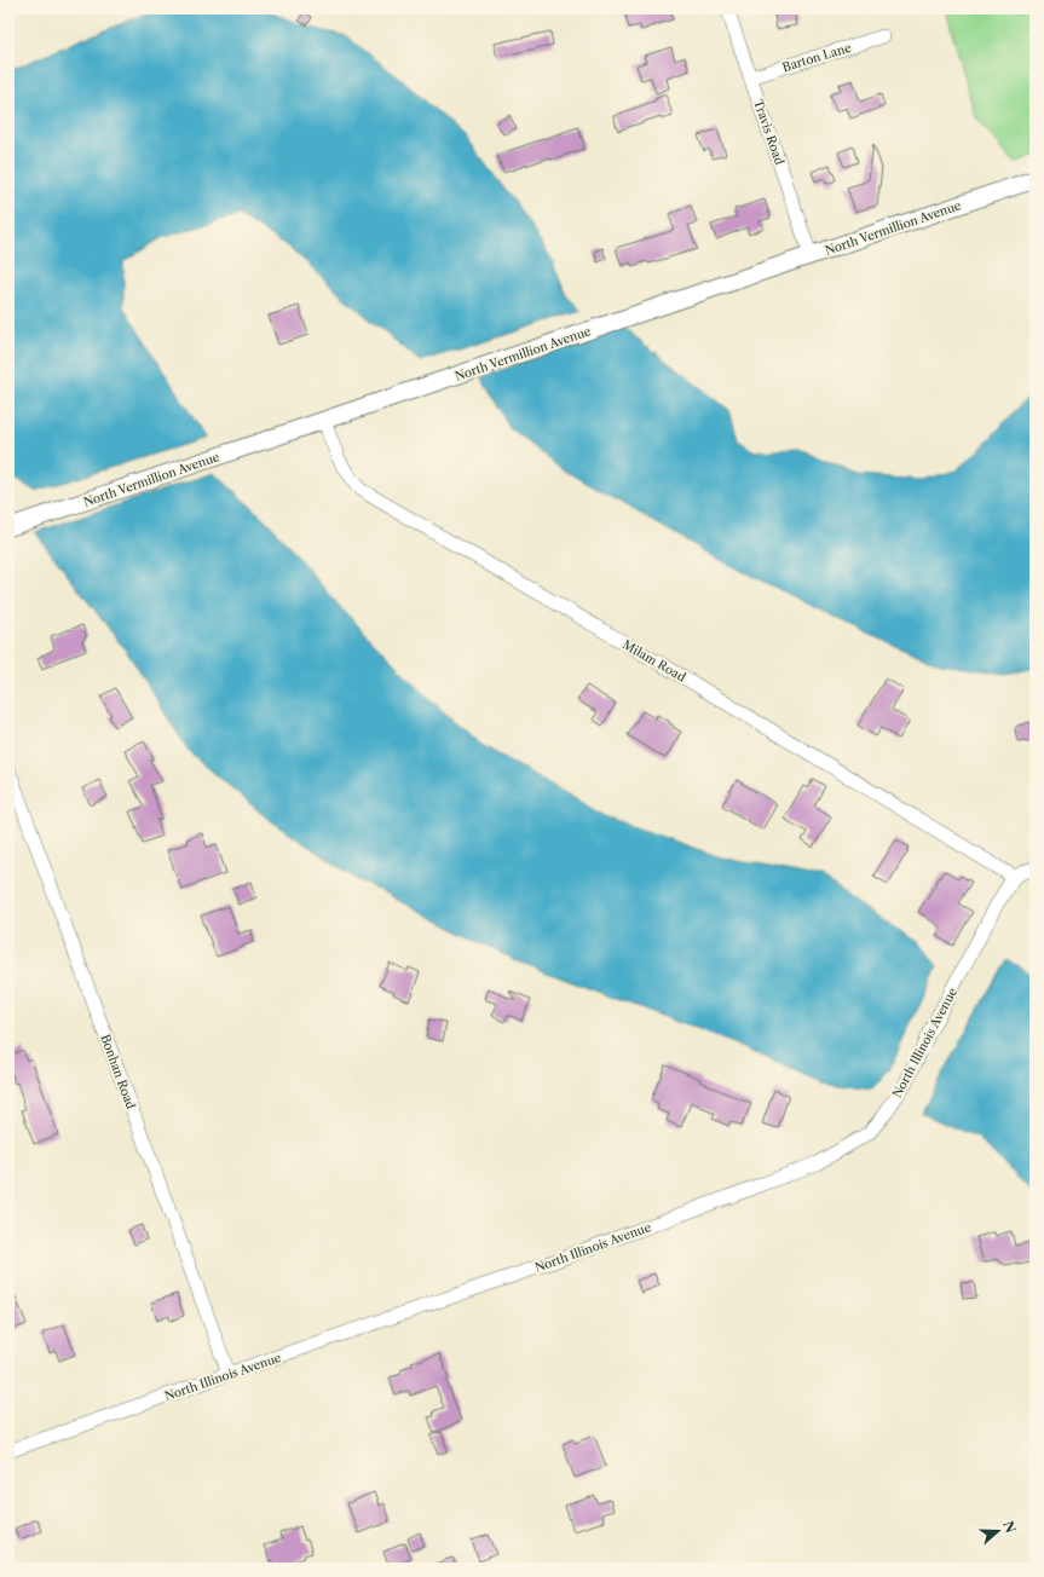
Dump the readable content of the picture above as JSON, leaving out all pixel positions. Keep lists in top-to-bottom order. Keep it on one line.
{"streets":{"street":["Barton Lane","Travis Road","North Vermillion Avenue","Milam Road","North Illinois Avenue","Bonhan Road"]},"crossings":[["Barton Lane","Travis Road"],["Travis Road","North Vermillion Avenue"],["North Vermillion Avenue","Milam Road"],["Milam Road","North Illinois Avenue"],["North Illinois Avenue","Bonhan Road"]],"north":"right"}
